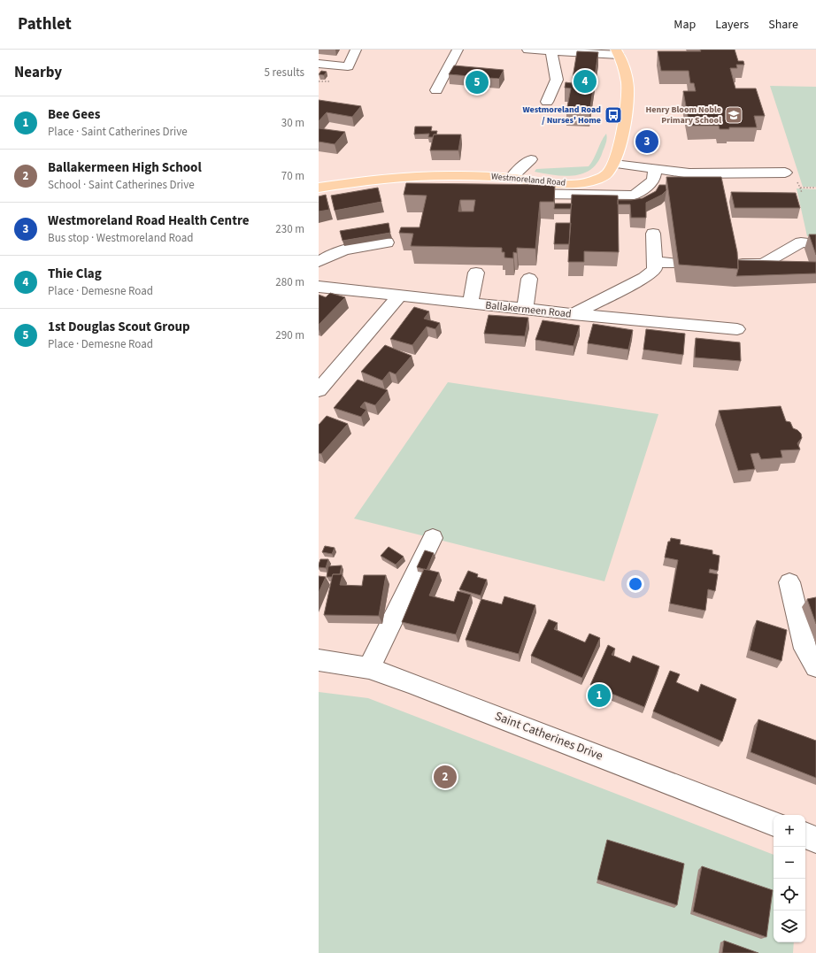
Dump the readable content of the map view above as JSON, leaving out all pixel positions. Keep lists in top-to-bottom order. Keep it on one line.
{"streets":{"main road":["Westmoreland Road"],"street":["Ballakermeen Road","Saint Catherines Drive"]},"places":{"bus stop":["Westmoreland Road / Nurses' Home"],"school or university":["Henry Bloom Noble Primary School"]},"page":{"header":"Pathlet","nav":["Map","Layers","Share"],"heading":["Nearby","5 results"],"pins":["4","5","3","1","2"],"list":[{"mark":"1","name":"Bee Gees","note":"Place · Saint Catherines Drive","value":"30 m"},{"mark":"2","name":"Ballakermeen High School","note":"School · Saint Catherines Drive","value":"70 m"},{"mark":"3","name":"Westmoreland Road Health Centre","note":"Bus stop · Westmoreland Road","value":"230 m"},{"mark":"4","name":"Thie Clag","note":"Place · Demesne Road","value":"280 m"},{"mark":"5","name":"1st Douglas Scout Group","note":"Place · Demesne Road","value":"290 m"}],"map_buttons":["+","−"]}}
